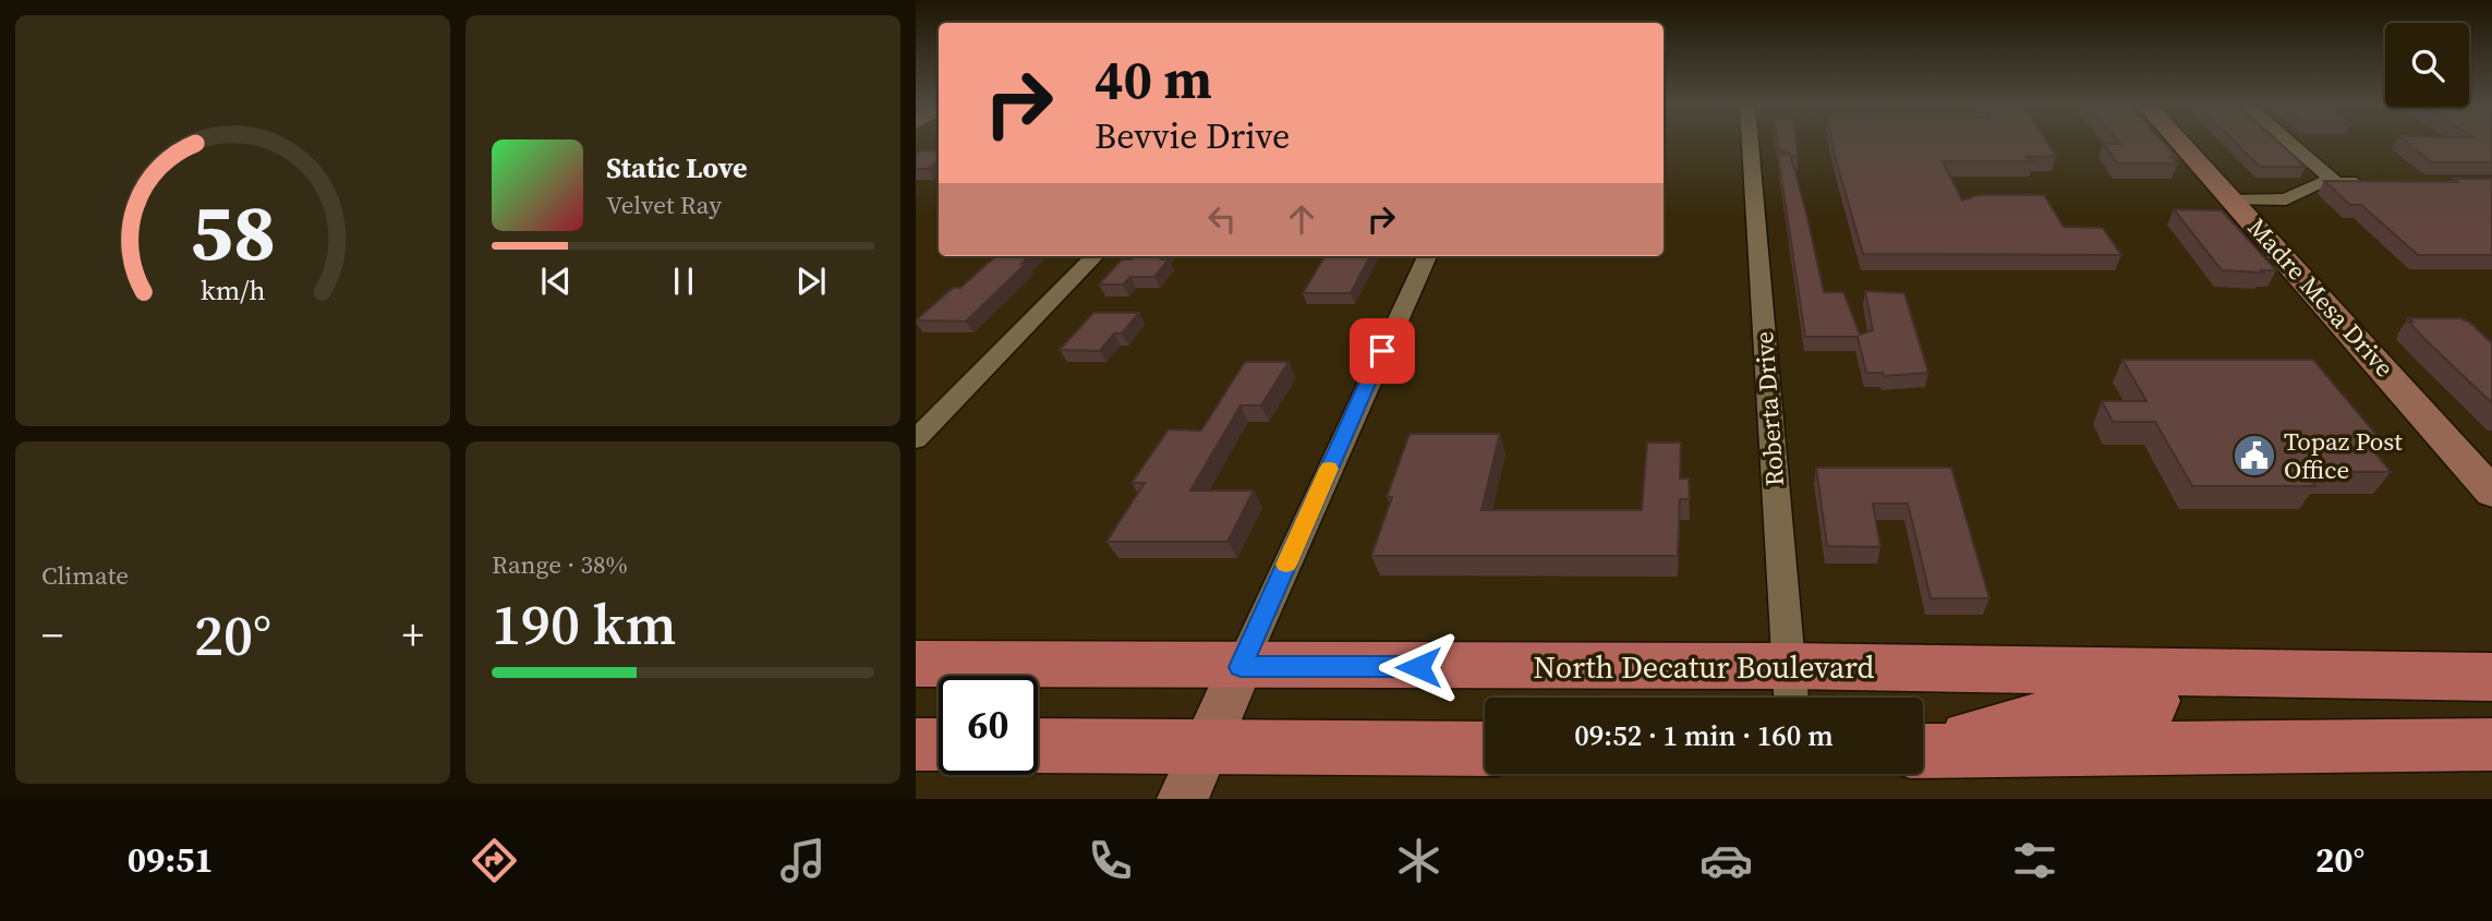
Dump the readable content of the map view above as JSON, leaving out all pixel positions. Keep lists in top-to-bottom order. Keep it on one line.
{"streets":{"main road":["North Decatur Boulevard"],"street":["Madre Mesa Drive","Roberta Drive"]},"crossings":[["Roberta Drive","North Decatur Boulevard"]],"places":{"public building":["Topaz Post Office"]},"page":{"turn":["40 m","Bevvie Drive"],"song":["Static Love","Velvet Ray"],"tile":["Climate",["Range · 38%","190 km"]],"heat":["−","20°","+"],"limit":"60","trip":"09:52 · 1 min · 160 m","tabs":["09:51","20°"],"gauge":["58","km/h"]}}
